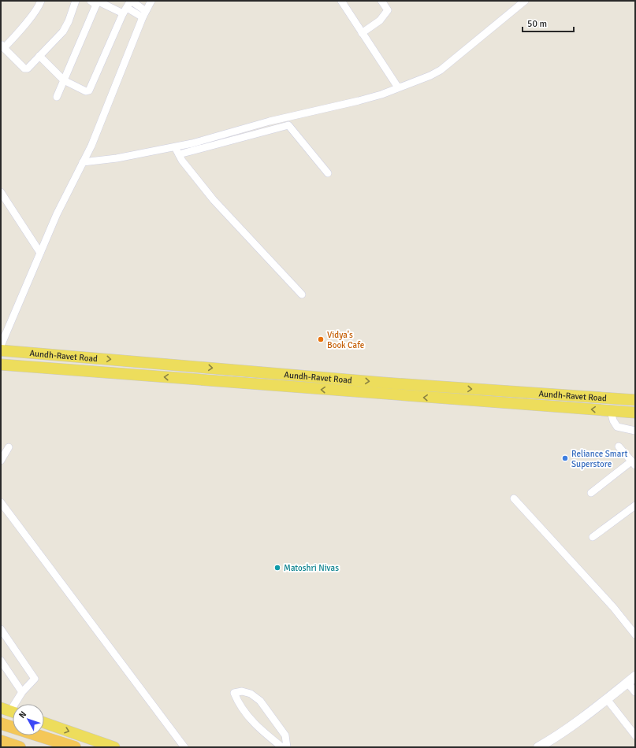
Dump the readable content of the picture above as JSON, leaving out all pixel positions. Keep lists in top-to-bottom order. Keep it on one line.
{"streets":{"main road":["Aundh-Ravet Road"]},"places":["Vidya's Book Cafe","Reliance Smart Superstore","Matoshri Nivas"],"scale_bar":"50 m","north":"top left"}
